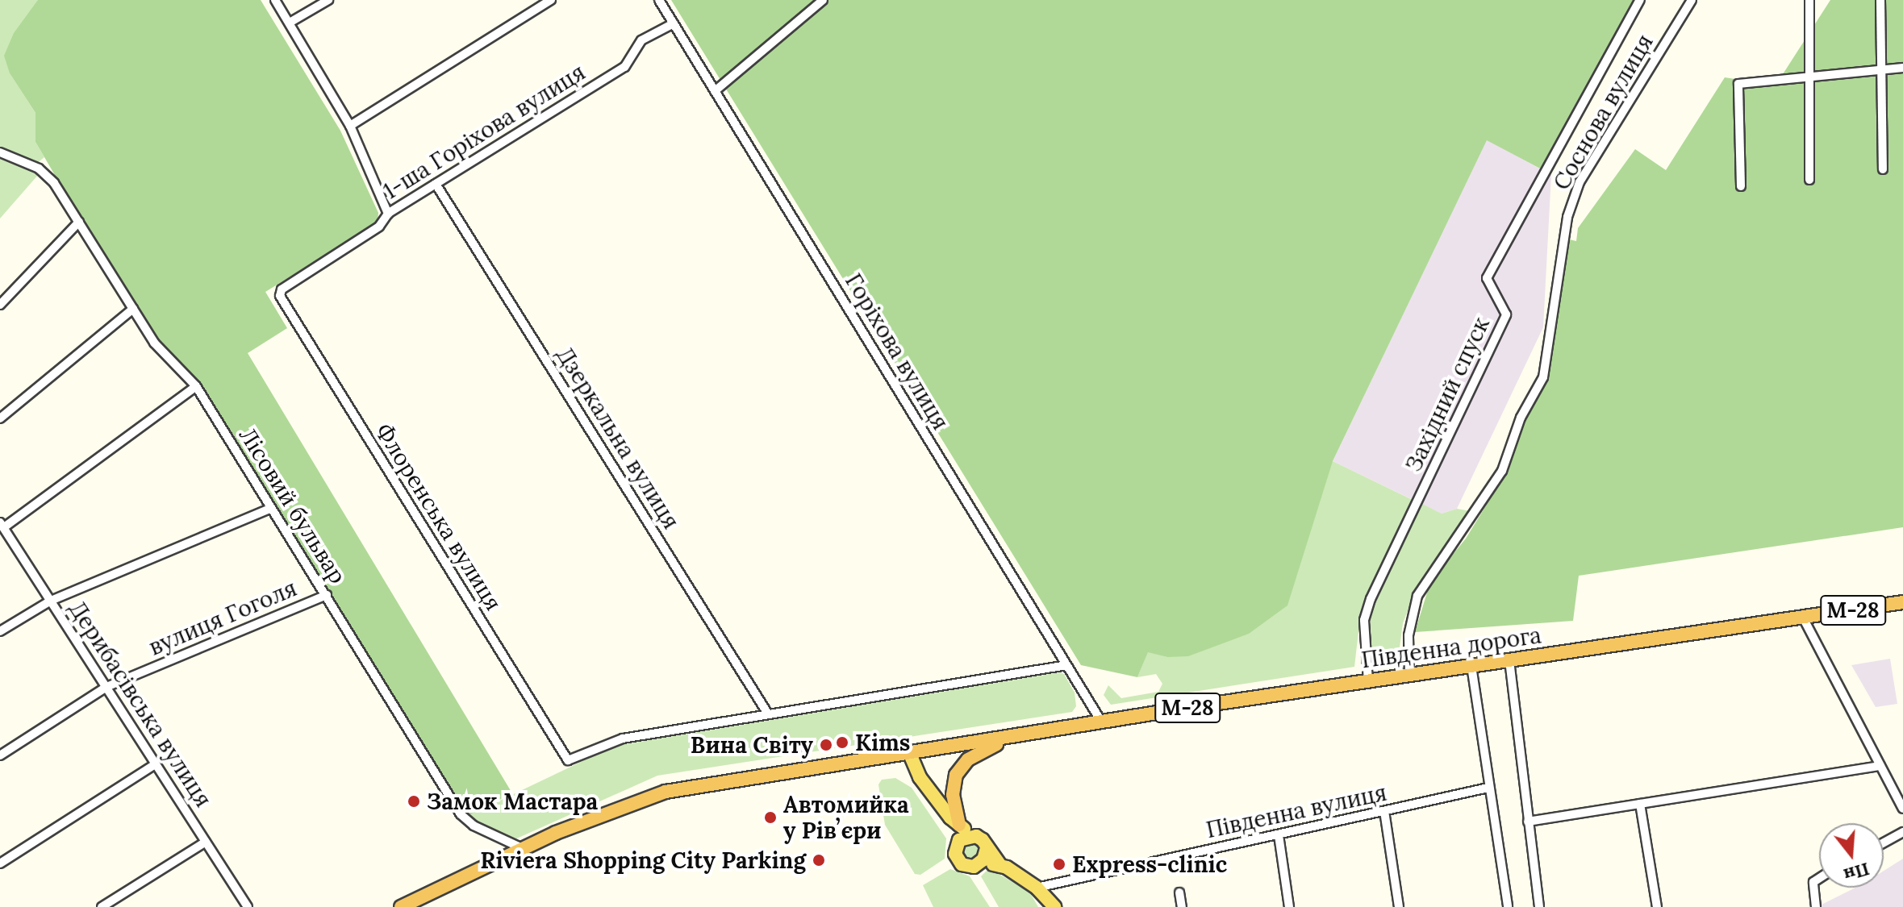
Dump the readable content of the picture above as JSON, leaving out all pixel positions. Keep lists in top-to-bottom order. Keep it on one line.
{"streets":{"highway":["М-28","Південна дорога"],"street":["Соснова вулиця","1-ша Горіхова вулиця","Горіхова вулиця","Західний спуск","Дзеркальна вулиця","Лісовий бульвар","Флоренська вулиця","вулиця Гоголя","Дерибасівська вулиця","Південна вулиця"]},"crossings":[["Соснова вулиця","Південна дорога"],["1-ша Горіхова вулиця","Горіхова вулиця"],["1-ша Горіхова вулиця","Дзеркальна вулиця"],["1-ша Горіхова вулиця","Флоренська вулиця"],["Горіхова вулиця","Південна дорога"],["Західний спуск","Південна дорога"],["Дзеркальна вулиця","Флоренська вулиця"],["Лісовий бульвар","М-28"],["Лісовий бульвар","вулиця Гоголя"],["М-28","Південна дорога"],["вулиця Гоголя","Дерибасівська вулиця"]],"places":["Kims","Вина Світу","Замок Мастара","Автомийка у Рівʼєри","Riviera Shopping City Parking","Express-clinic"],"north":"bottom"}
